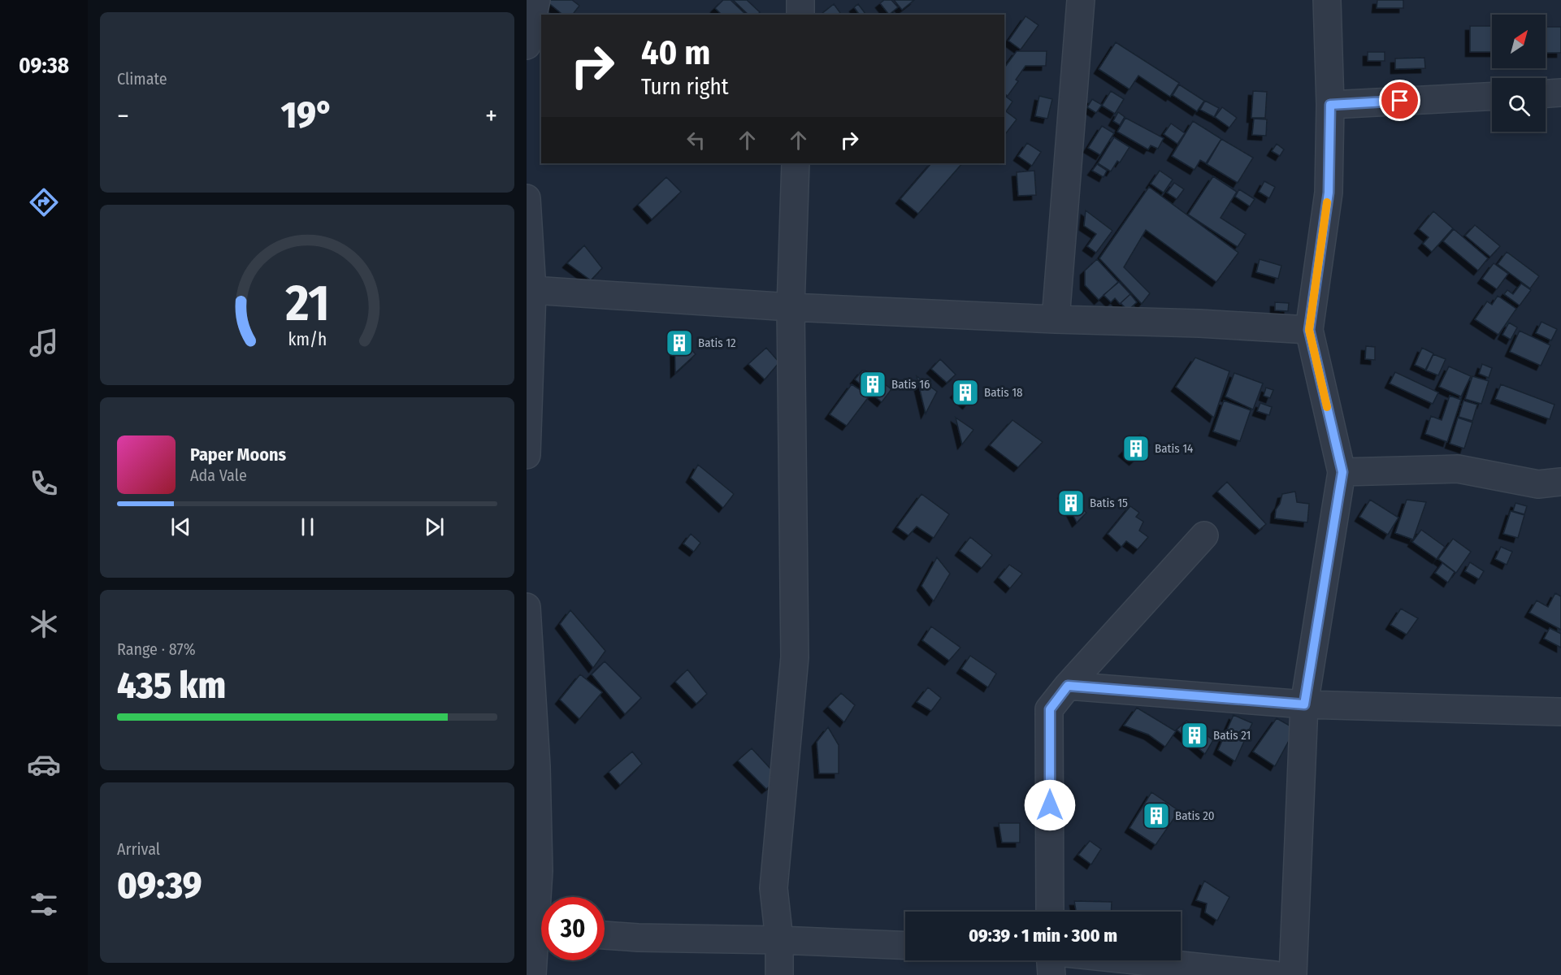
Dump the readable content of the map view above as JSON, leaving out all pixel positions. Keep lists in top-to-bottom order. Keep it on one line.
{"places":{"building":["Batis 12","Batis 16","Batis 18","Batis 14","Batis 15","Batis 21","Batis 20"]},"north":"top right","page":{"tabs":"09:38","tile":["Climate",["Range · 87%","435 km"],["Arrival","09:39"]],"turn":["40 m","Turn right"],"heat":["−","19°","+"],"song":["Paper Moons","Ada Vale"],"limit":"30","trip":"09:39 · 1 min · 300 m","gauge":["21","km/h"]}}
